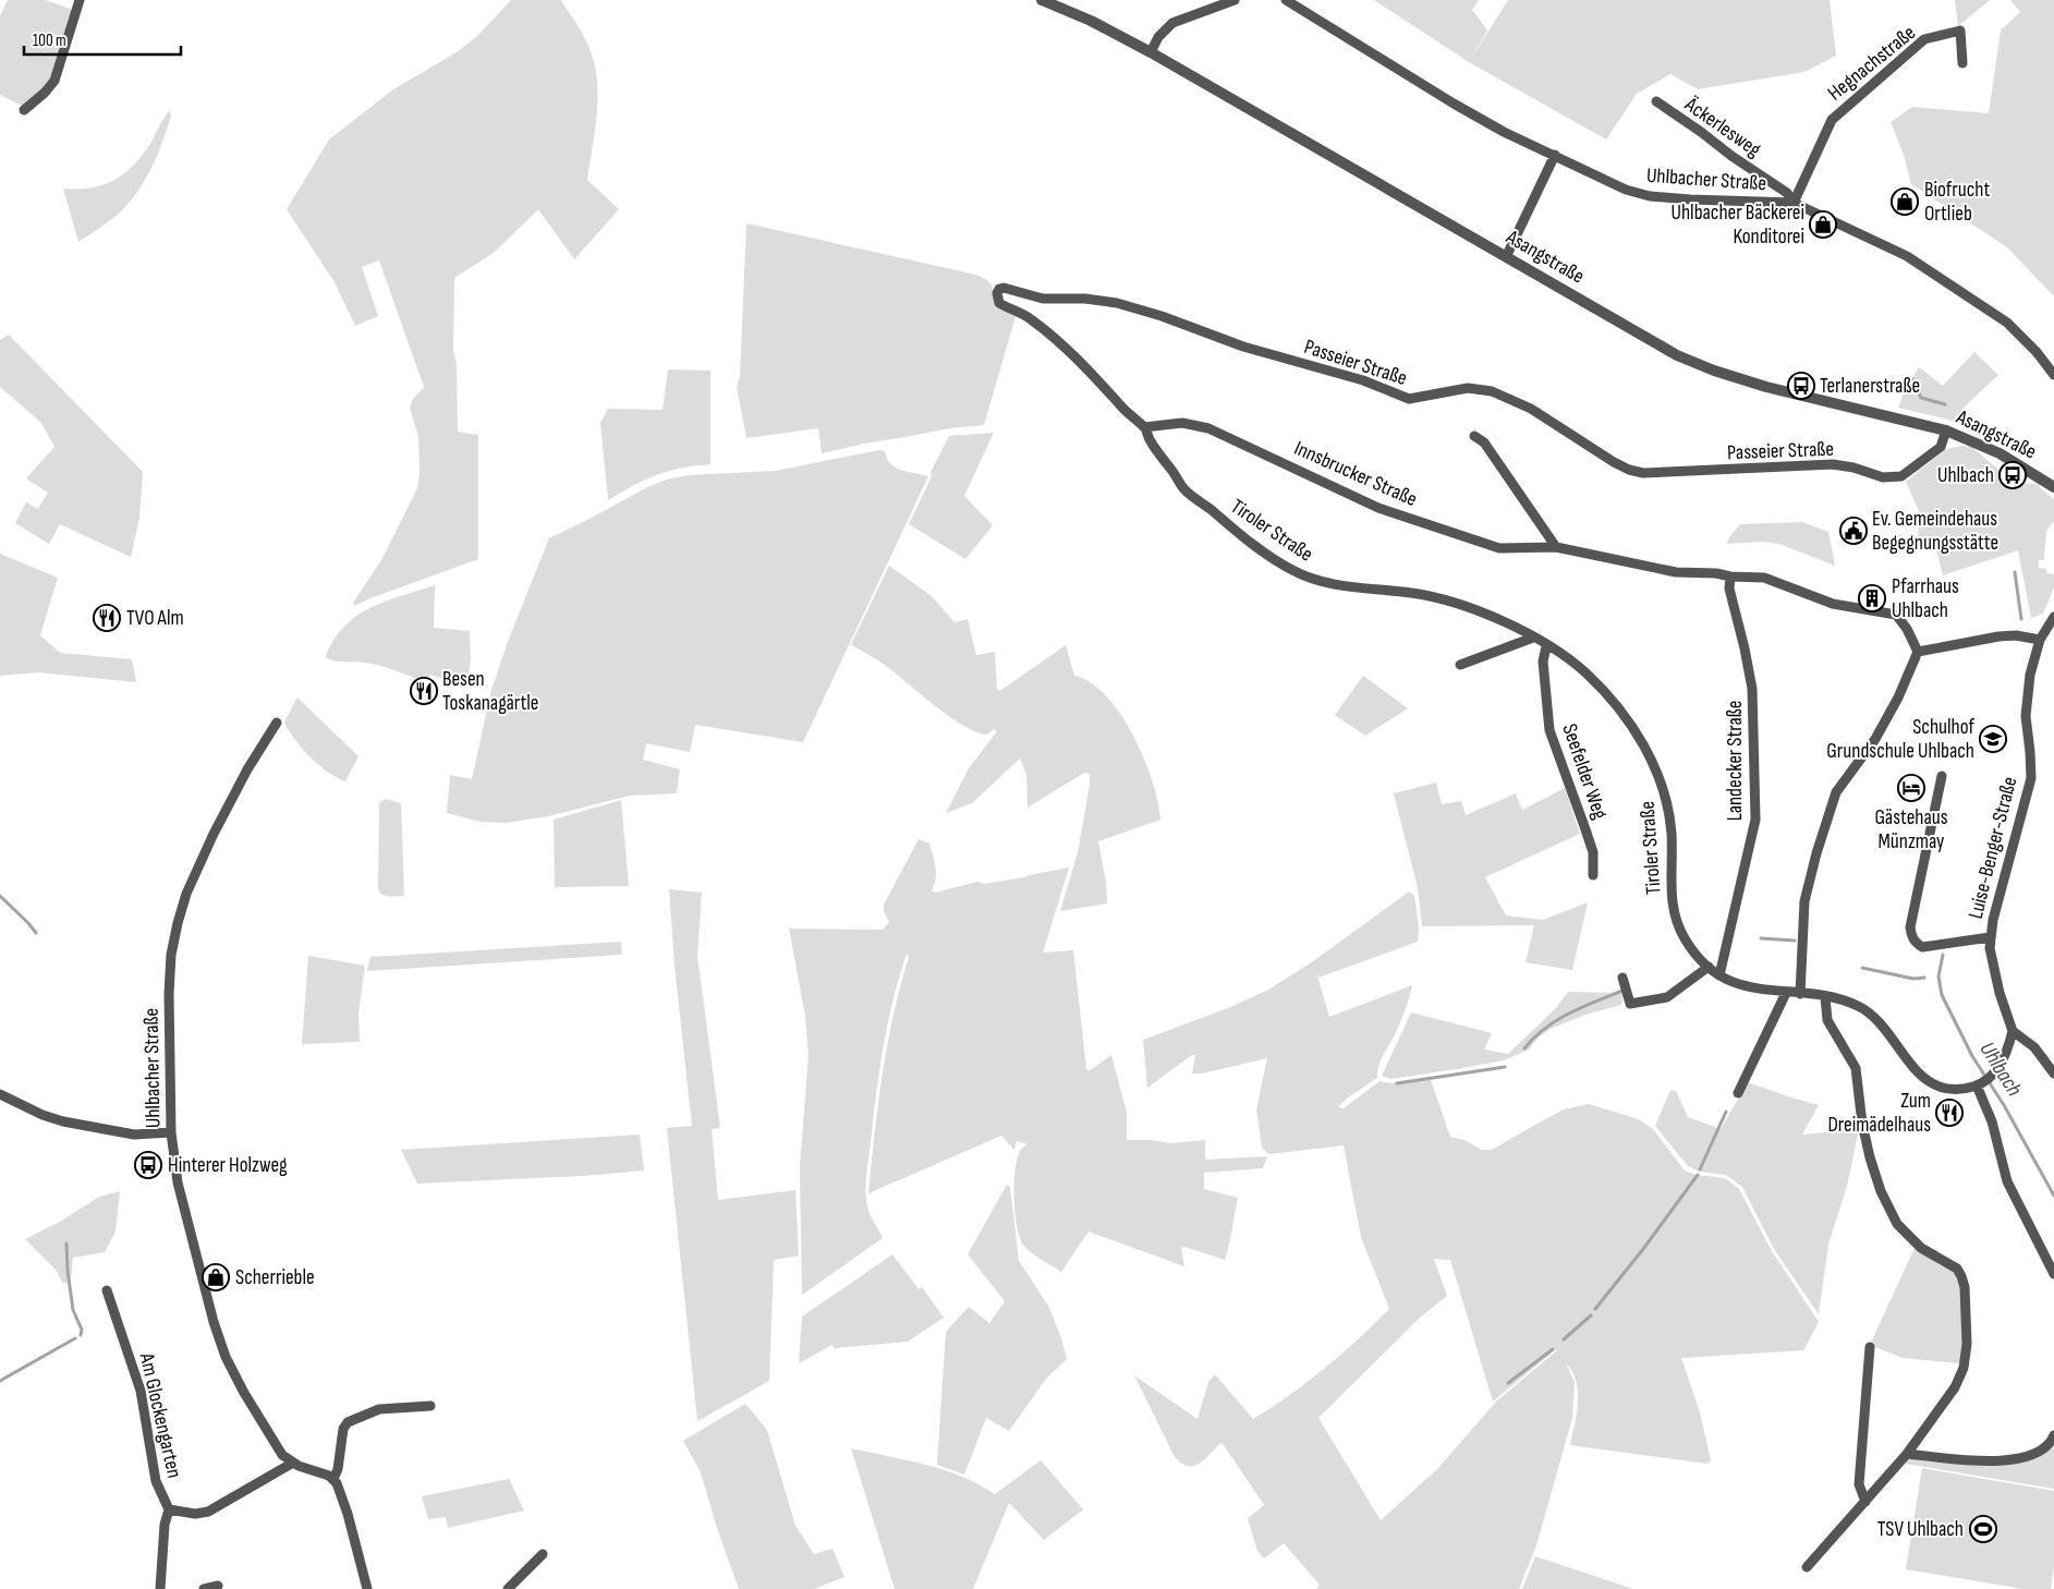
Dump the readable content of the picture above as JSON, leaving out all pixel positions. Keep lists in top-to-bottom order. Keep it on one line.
{"streets":{"street":["Hegnachstraße","Äckerlesweg","Uhlbacher Straße","Asangstraße","Passeier Straße","Innsbrucker Straße","Tiroler Straße","Landecker Straße","Seefelder Weg","Luise-Benger-Straße","Am Glockengarten"]},"crossings":[["Hegnachstraße","Äckerlesweg"],["Hegnachstraße","Uhlbacher Straße"],["Äckerlesweg","Uhlbacher Straße"],["Uhlbacher Straße","Am Glockengarten"],["Asangstraße","Passeier Straße"],["Passeier Straße","Innsbrucker Straße"],["Passeier Straße","Tiroler Straße"],["Innsbrucker Straße","Landecker Straße"],["Tiroler Straße","Landecker Straße"],["Tiroler Straße","Seefelder Weg"]],"water":["Uhlbach"],"places":{"shop":["Biofrucht Ortlieb","Uhlbacher Bäckerei Konditorei","Scherrieble"],"bus stop":["Terlanerstraße","Uhlbach","Hinterer Holzweg"],"public building":["Ev. Gemeindehaus Begegnungsstätte"],"building":["Pfarrhaus Uhlbach"],"restaurant":["TVO Alm","Besen Toskanagärtle","Zum Dreimädelhaus"],"school or university":["Schulhof Grundschule Uhlbach"],"hotel":["Gästehaus Münzmay"],"sports":["TSV Uhlbach"]},"scale_bar":"100 m"}
